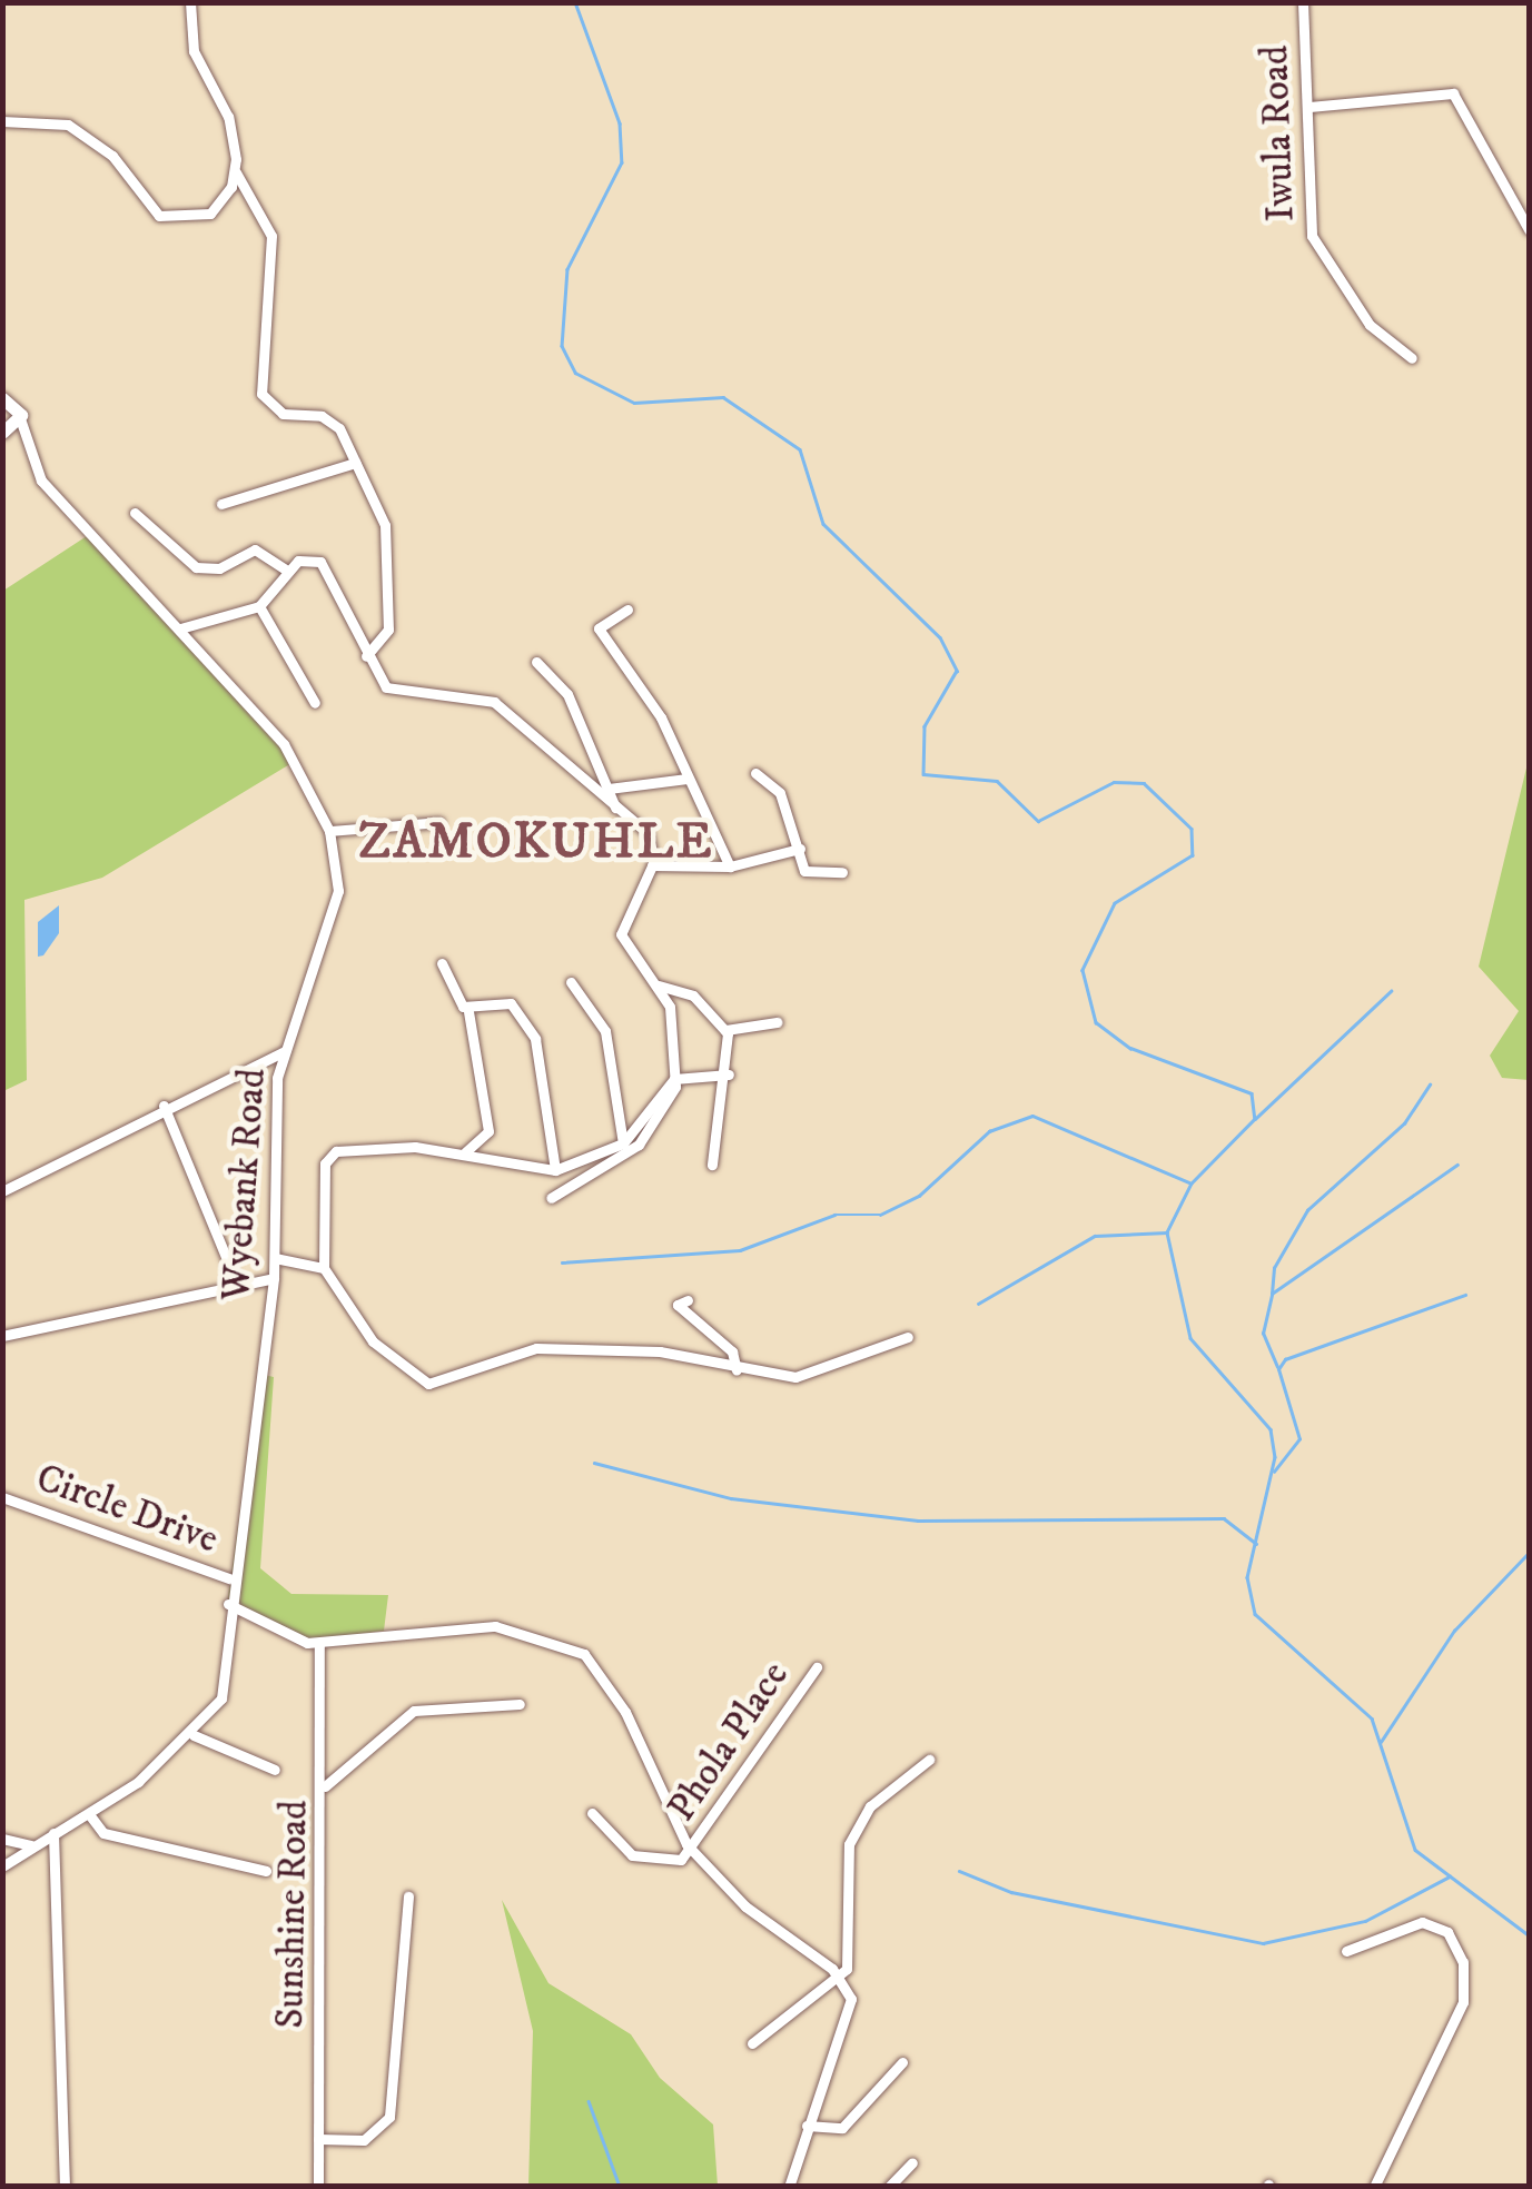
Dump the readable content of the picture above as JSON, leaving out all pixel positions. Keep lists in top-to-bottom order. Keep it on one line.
{"streets":{"street":["Iwula Road","Wyebank Road","Circle Drive","Phola Place","Sunshine Road"]},"crossings":[["Wyebank Road","Circle Drive"]],"districts":["ZAMOKUHLE"]}
